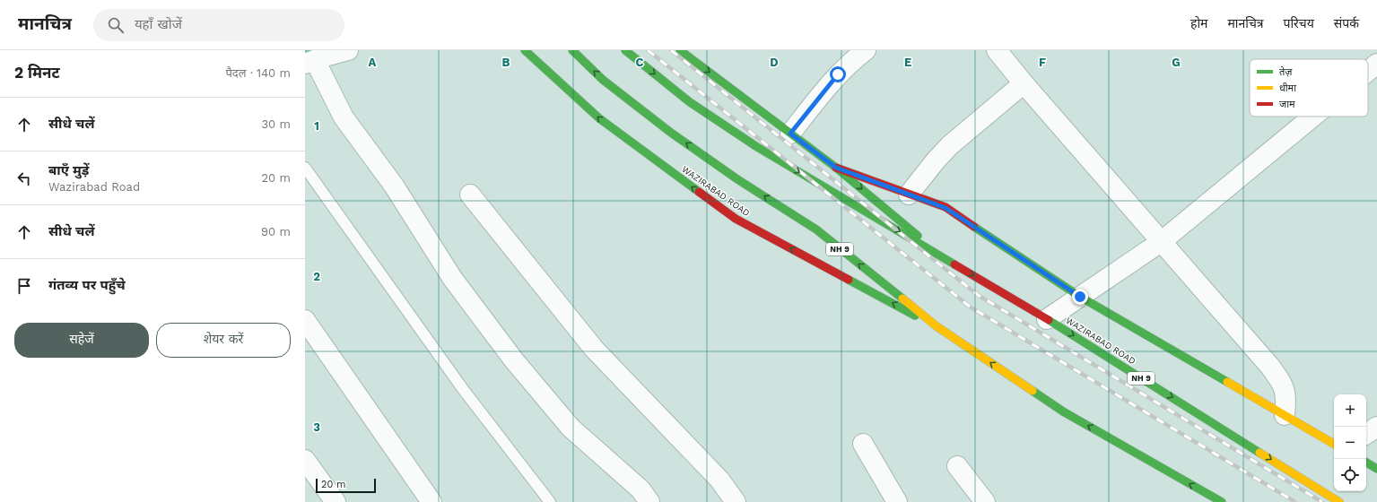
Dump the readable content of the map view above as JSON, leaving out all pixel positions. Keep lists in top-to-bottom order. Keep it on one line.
{"streets":{"main road":["WAZIRABAD ROAD","NH 9"]},"legend":["तेज़","धीमा","जाम"],"scale_bar":"20 m","page":{"header":"मानचित्र","search":"यहाँ खोजें","nav":["होम","मानचित्र","परिचय","संपर्क"],"heading":["2 मिनट","पैदल · 140 m"],"list":[["सीधे चलें","30 m"],["बाएँ मुड़ें","Wazirabad Road","20 m"],["सीधे चलें","90 m"],"गंतव्य पर पहुँचे"],"buttons":["सहेजें","शेयर करें"],"map_buttons":["+","−"],"scale":"20 m"},"grid":{"columns":["A","B","C","D","E","F","G"],"rows":["1","2","3"]}}
